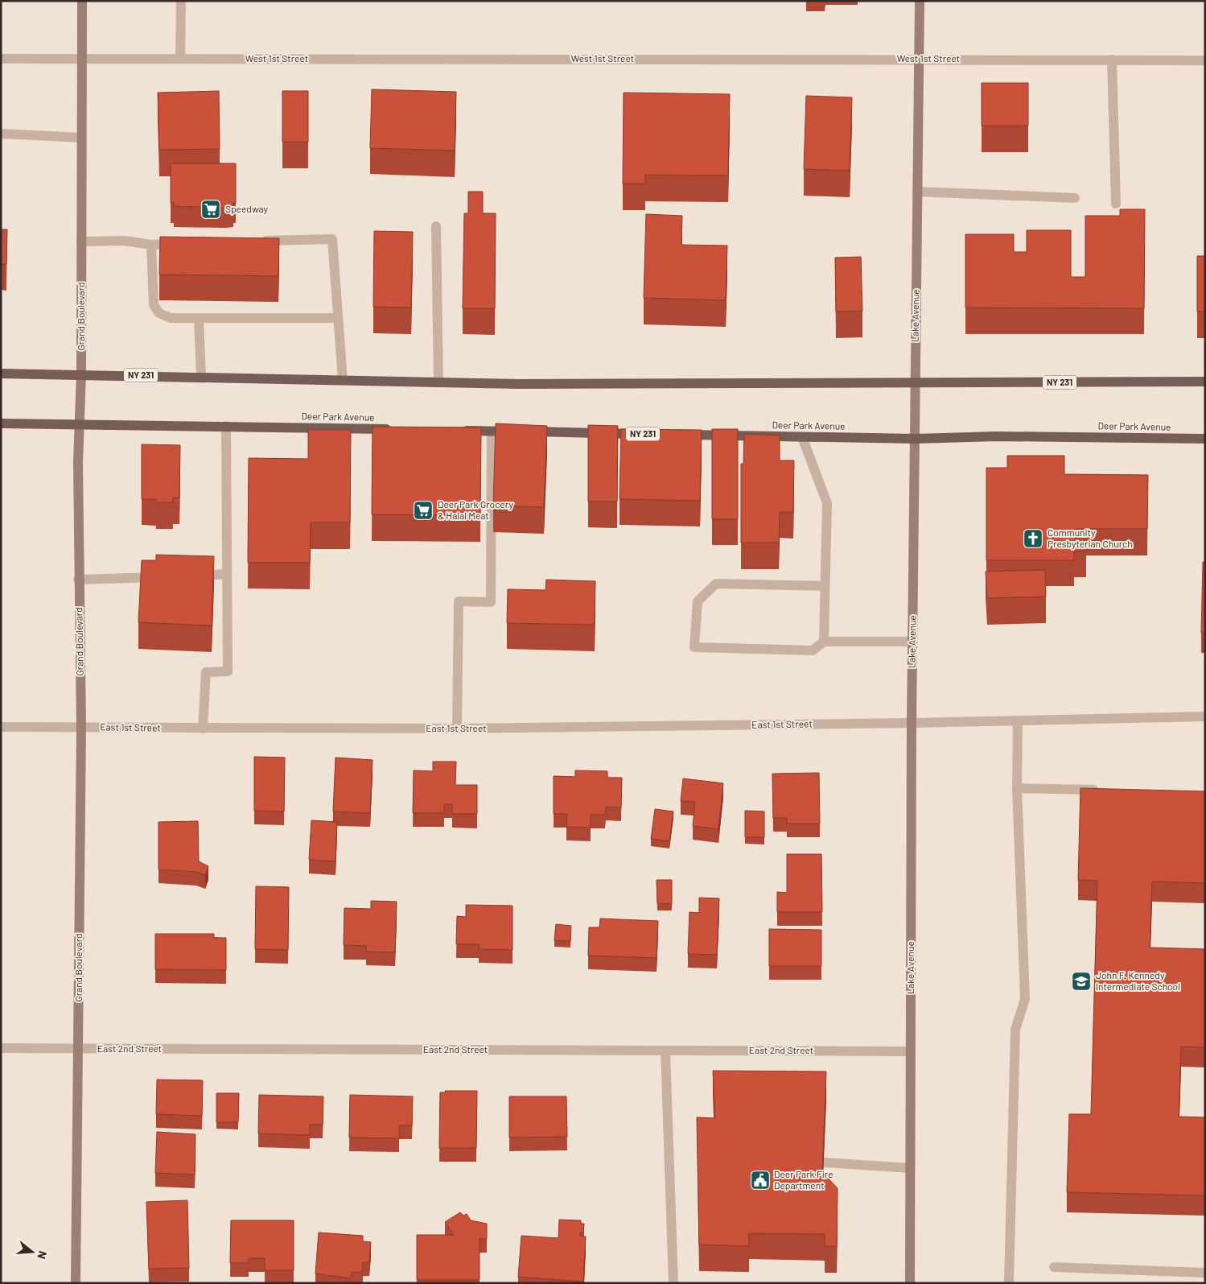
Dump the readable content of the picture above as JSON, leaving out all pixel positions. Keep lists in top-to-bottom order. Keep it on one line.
{"streets":{"main road":["NY 231","Deer Park Avenue"],"street":["West 1st Street","Lake Avenue","Grand Boulevard","East 1st Street","East 2nd Street"]},"crossings":[["West 1st Street","Lake Avenue"],["West 1st Street","Grand Boulevard"],["Lake Avenue","NY 231"],["Lake Avenue","Deer Park Avenue"],["Lake Avenue","East 1st Street"],["Lake Avenue","East 2nd Street"],["Grand Boulevard","NY 231"],["Grand Boulevard","Deer Park Avenue"],["Grand Boulevard","East 1st Street"],["Grand Boulevard","East 2nd Street"]],"places":{"supermarket":["Speedway","Deer Park Grocery & Halal Meat"],"church":["Community Presbyterian Church"],"school or university":["John F. Kennedy Intermediate School"],"public building":["Deer Park Fire Department"]},"north":"right"}
